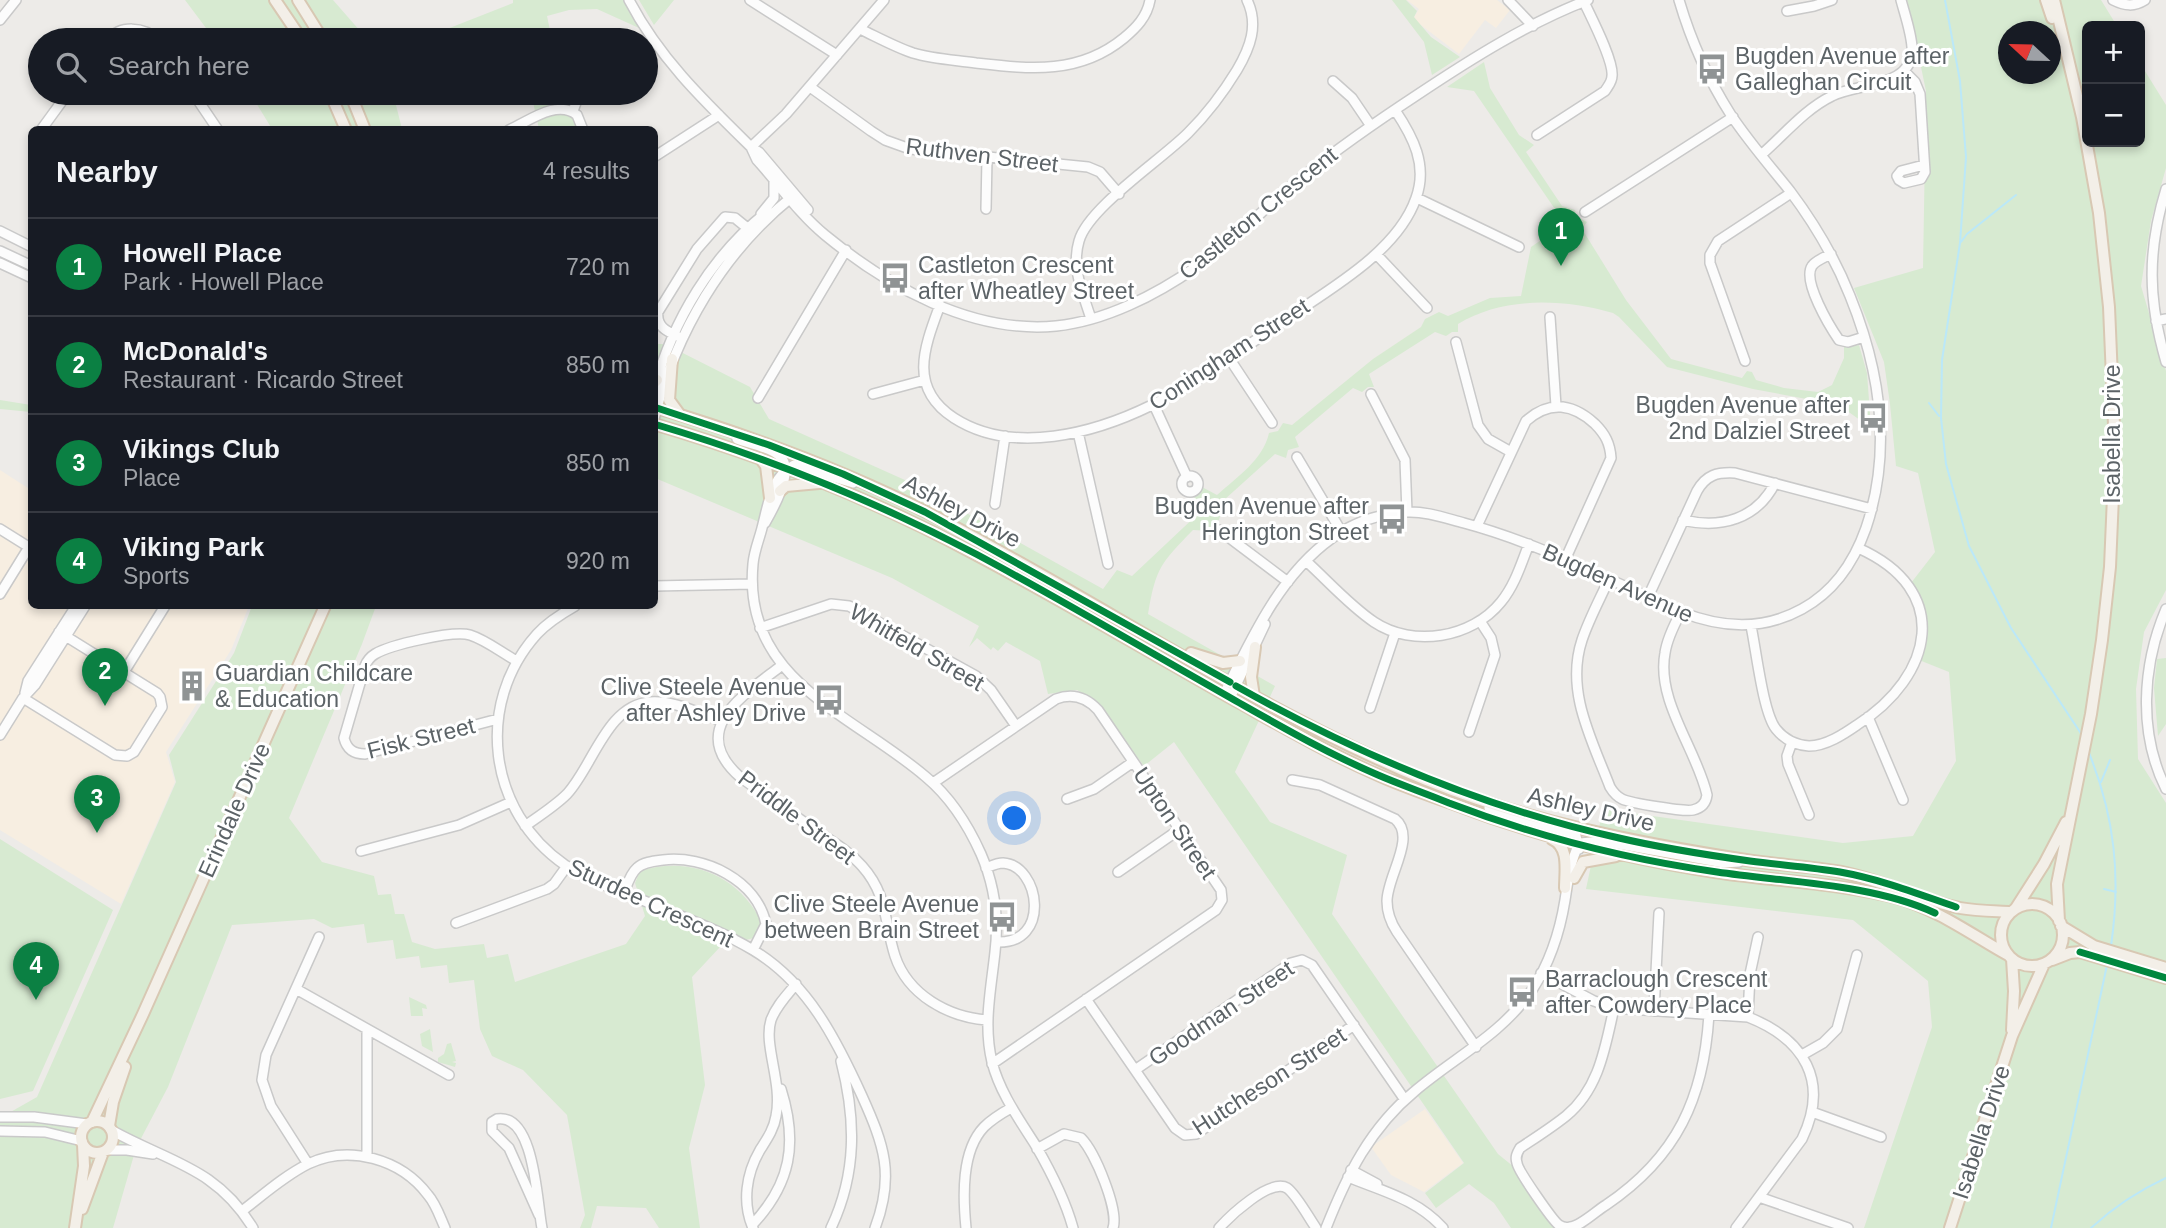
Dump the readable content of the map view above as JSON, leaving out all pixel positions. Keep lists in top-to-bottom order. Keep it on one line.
{"streets":{"main road":["Isabella Drive","Ashley Drive","Erindale Drive"],"street":["Ruthven Street","Castleton Crescent","Coningham Street","Bugden Avenue","Whitfeld Street","Fisk Street","Priddle Street","Upton Street","Sturdee Crescent","Goodman Street","Hutcheson Street"]},"crossings":[["Castleton Crescent","Coningham Street"],["Isabella Drive","Ashley Drive"],["Ashley Drive","Bugden Avenue"],["Whitfeld Street","Upton Street"],["Fisk Street","Sturdee Crescent"],["Upton Street","Hutcheson Street"],["Goodman Street","Hutcheson Street"]],"places":{"bus stop":["Bugden Avenue after Galleghan Circuit","Castleton Crescent after Wheatley Street","Bugden Avenue after 2nd Dalziel Street","Bugden Avenue after Herington Street","Clive Steele Avenue after Ashley Drive","Clive Steele Avenue between Brain Street","Barraclough Crescent after Cowdery Place"],"building":["Guardian Childcare & Education"]},"north":"left","page":{"map_buttons":["+","−"],"search":"Search here","heading":["Nearby","4 results"],"pins":["1","2","3","4"],"list":[{"mark":"1","name":"Howell Place","note":"Park · Howell Place","value":"720 m"},{"mark":"2","name":"McDonald's","note":"Restaurant · Ricardo Street","value":"850 m"},{"mark":"3","name":"Vikings Club","note":"Place","value":"850 m"},{"mark":"4","name":"Viking Park","note":"Sports","value":"920 m"}]}}
